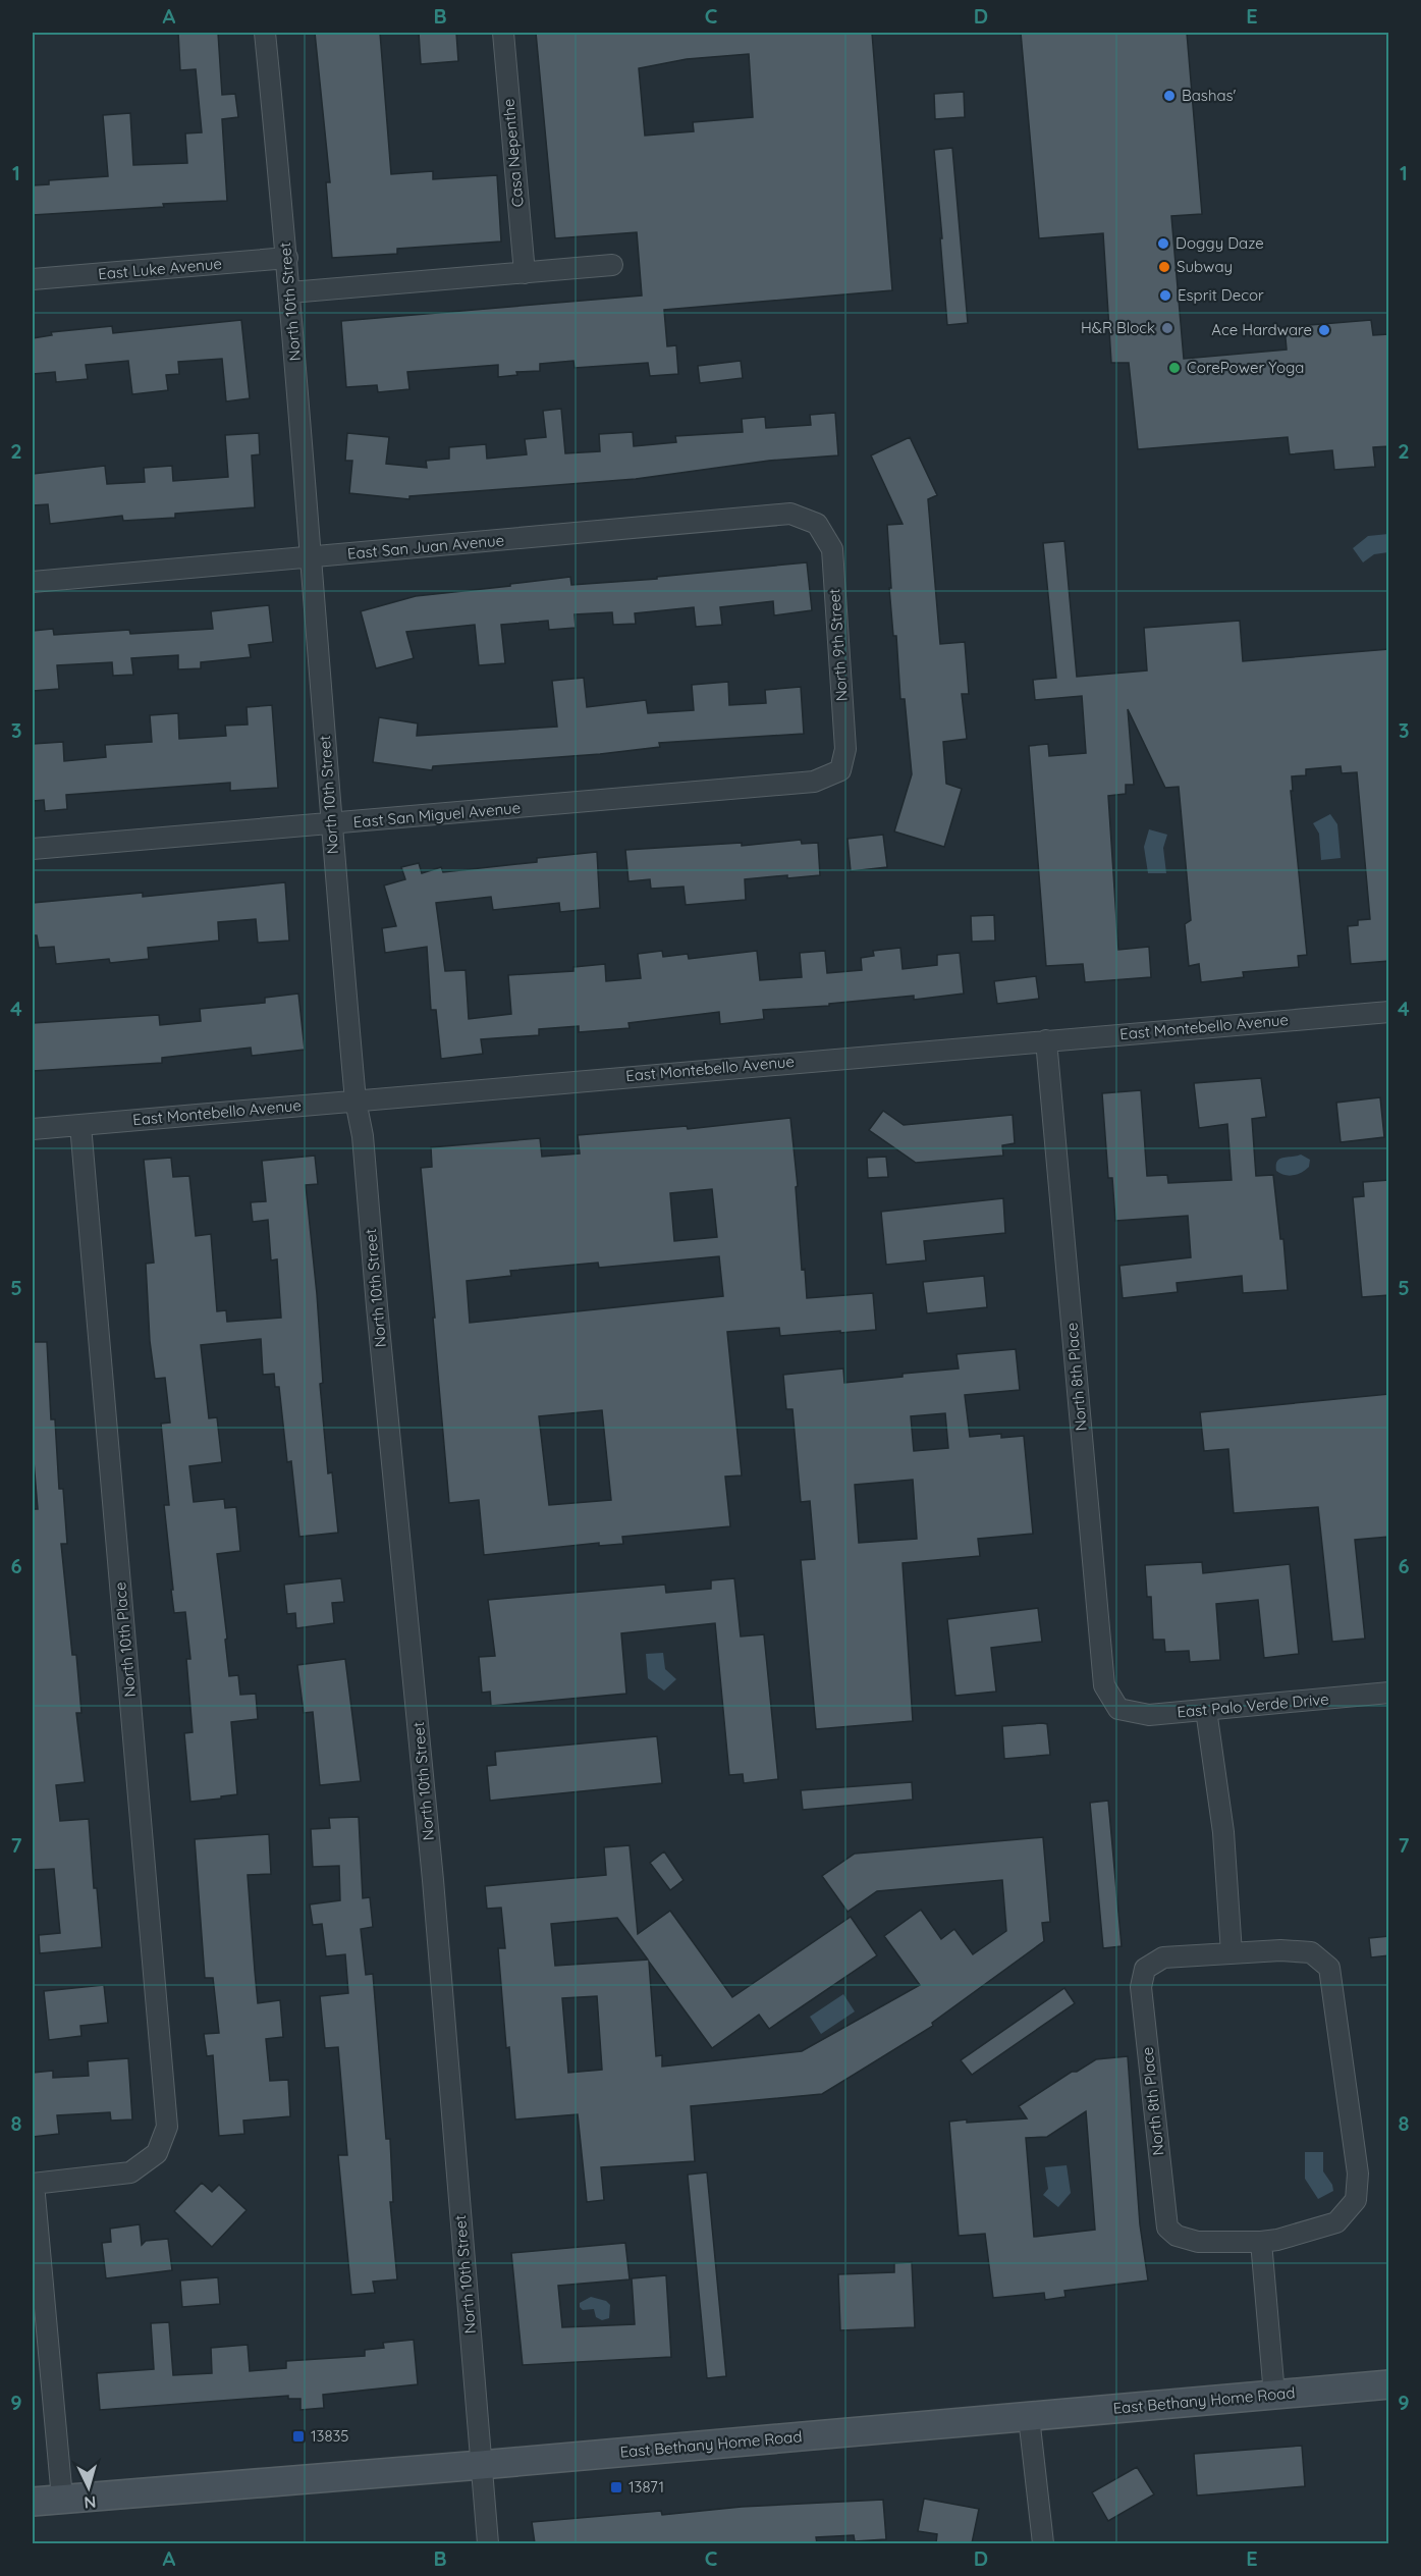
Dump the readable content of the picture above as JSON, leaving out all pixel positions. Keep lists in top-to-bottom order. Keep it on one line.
{"streets":{"main road":["East Bethany Home Road"],"street":["Casa Nepenthe","East Luke Avenue","North 10th Street","East San Juan Avenue","North 9th Street","East San Miguel Avenue","East Montebello Avenue","North 8th Place","North 10th Place","East Palo Verde Drive"]},"crossings":[["East Luke Avenue","North 10th Street"],["North 10th Street","East San Juan Avenue"],["North 10th Street","East San Miguel Avenue"],["North 10th Street","East Montebello Avenue"],["North 10th Street","East Bethany Home Road"],["East San Juan Avenue","North 9th Street"],["North 9th Street","East San Miguel Avenue"],["East Montebello Avenue","North 8th Place"],["East Montebello Avenue","North 10th Place"],["North 8th Place","East Palo Verde Drive"]],"places":{"other":["Bashas'","Doggy Daze","Subway","Esprit Decor","H&R Block","Ace Hardware","CorePower Yoga"],"transit":["13835","13871"]},"north":"bottom","grid":{"columns":["A","B","C","D","E"],"rows":["1","2","3","4","5","6","7","8","9"]}}
